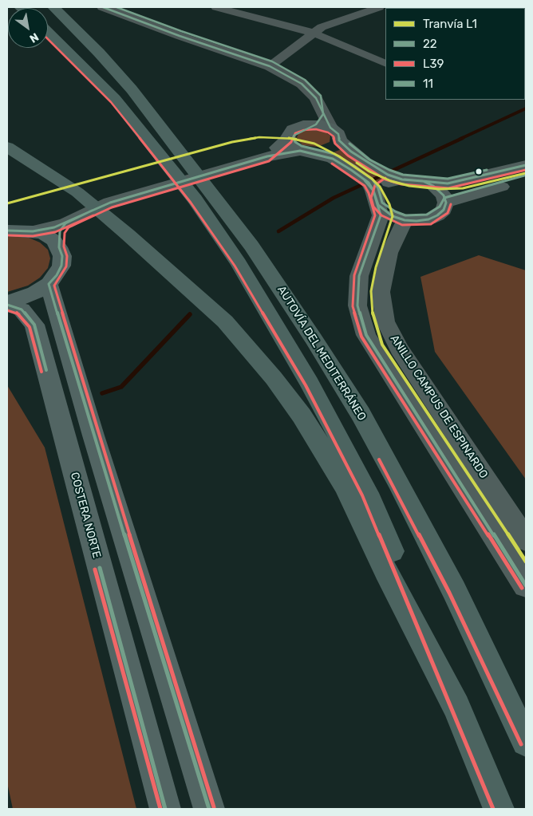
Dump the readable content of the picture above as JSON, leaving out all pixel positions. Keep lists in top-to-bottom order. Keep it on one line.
{"streets":{"highway":["AUTOVÍA DEL MEDITERRÁNEO"],"main road":["ANILLO CAMPUS DE ESPINARDO","COSTERA NORTE"]},"lines":["transit line 22","transit line 11","transit line L39","tram line L1"],"legend":["Tranvía L1","22","L39","11"],"north":"bottom right"}
